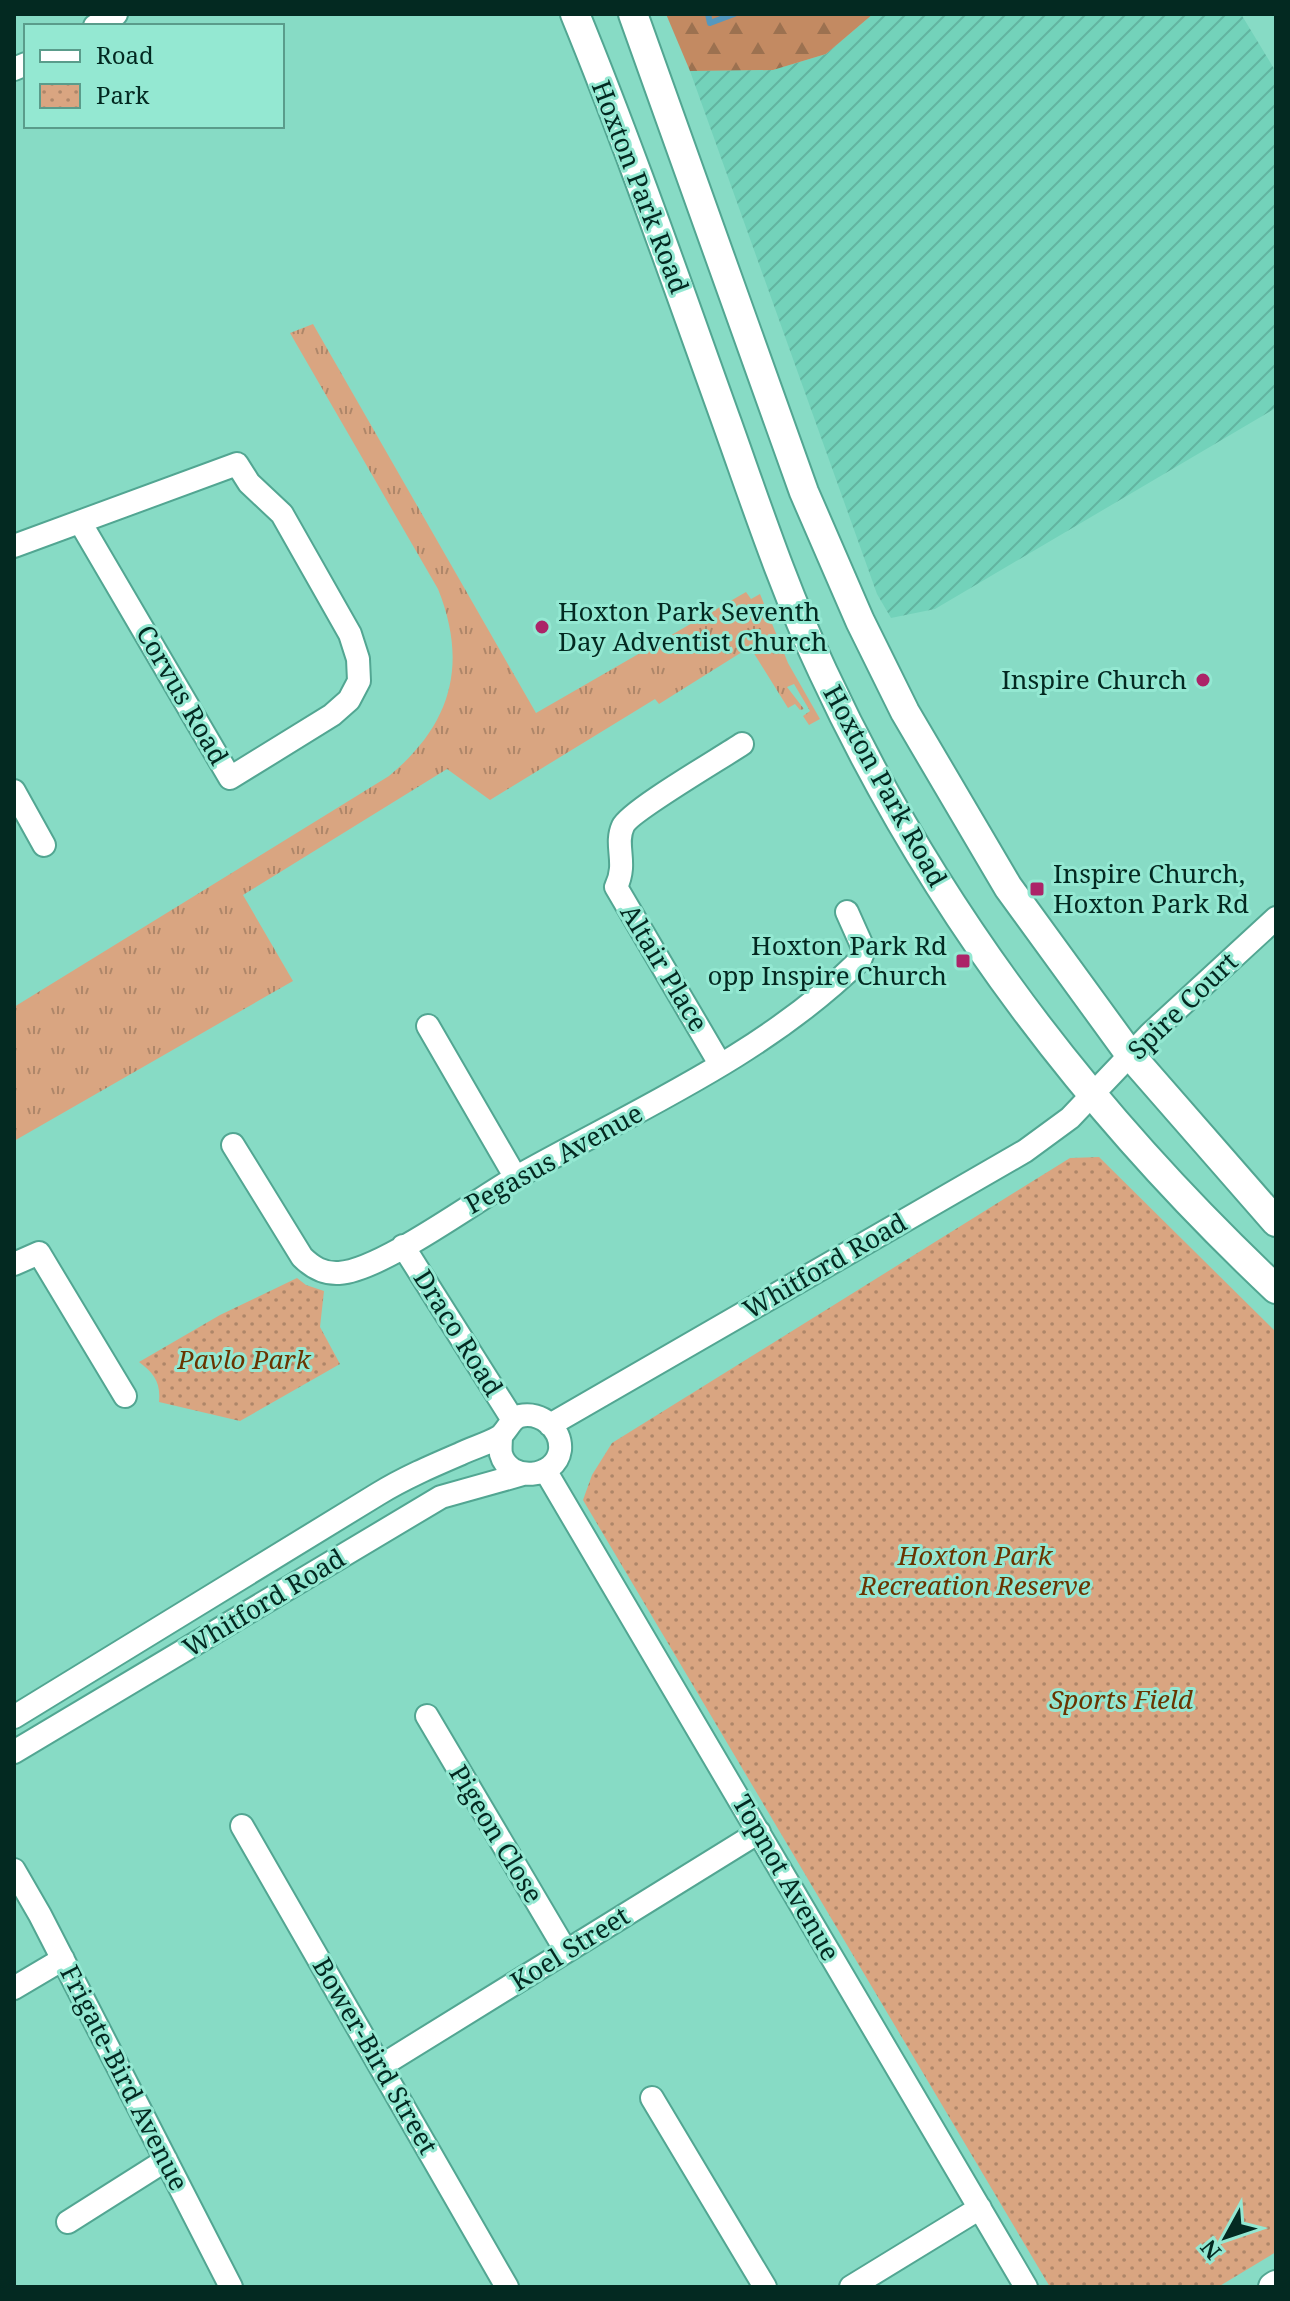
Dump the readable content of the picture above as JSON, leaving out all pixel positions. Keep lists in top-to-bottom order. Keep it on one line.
{"streets":{"main road":["Hoxton Park Road"],"street":["Corvus Road","Altair Place","Spire Court","Pegasus Avenue","Whitford Road","Draco Road","Pigeon Close","Topnot Avenue","Koel Street","Bower-Bird Street","Frigate-Bird Avenue"]},"crossings":[["Hoxton Park Road","Spire Court"],["Hoxton Park Road","Whitford Road"],["Altair Place","Pegasus Avenue"],["Spire Court","Whitford Road"],["Pegasus Avenue","Draco Road"],["Whitford Road","Draco Road"],["Whitford Road","Topnot Avenue"],["Draco Road","Topnot Avenue"],["Pigeon Close","Koel Street"],["Topnot Avenue","Koel Street"],["Koel Street","Bower-Bird Street"]],"parks":["Pavlo Park","Hoxton Park Recreation Reserve","Sports Field"],"places":{"other":["Hoxton Park Seventh Day Adventist Church","Inspire Church"],"transit":["Inspire Church, Hoxton Park Rd","Hoxton Park Rd opp Inspire Church"]},"legend":["Road","Park"],"north":"bottom left"}
